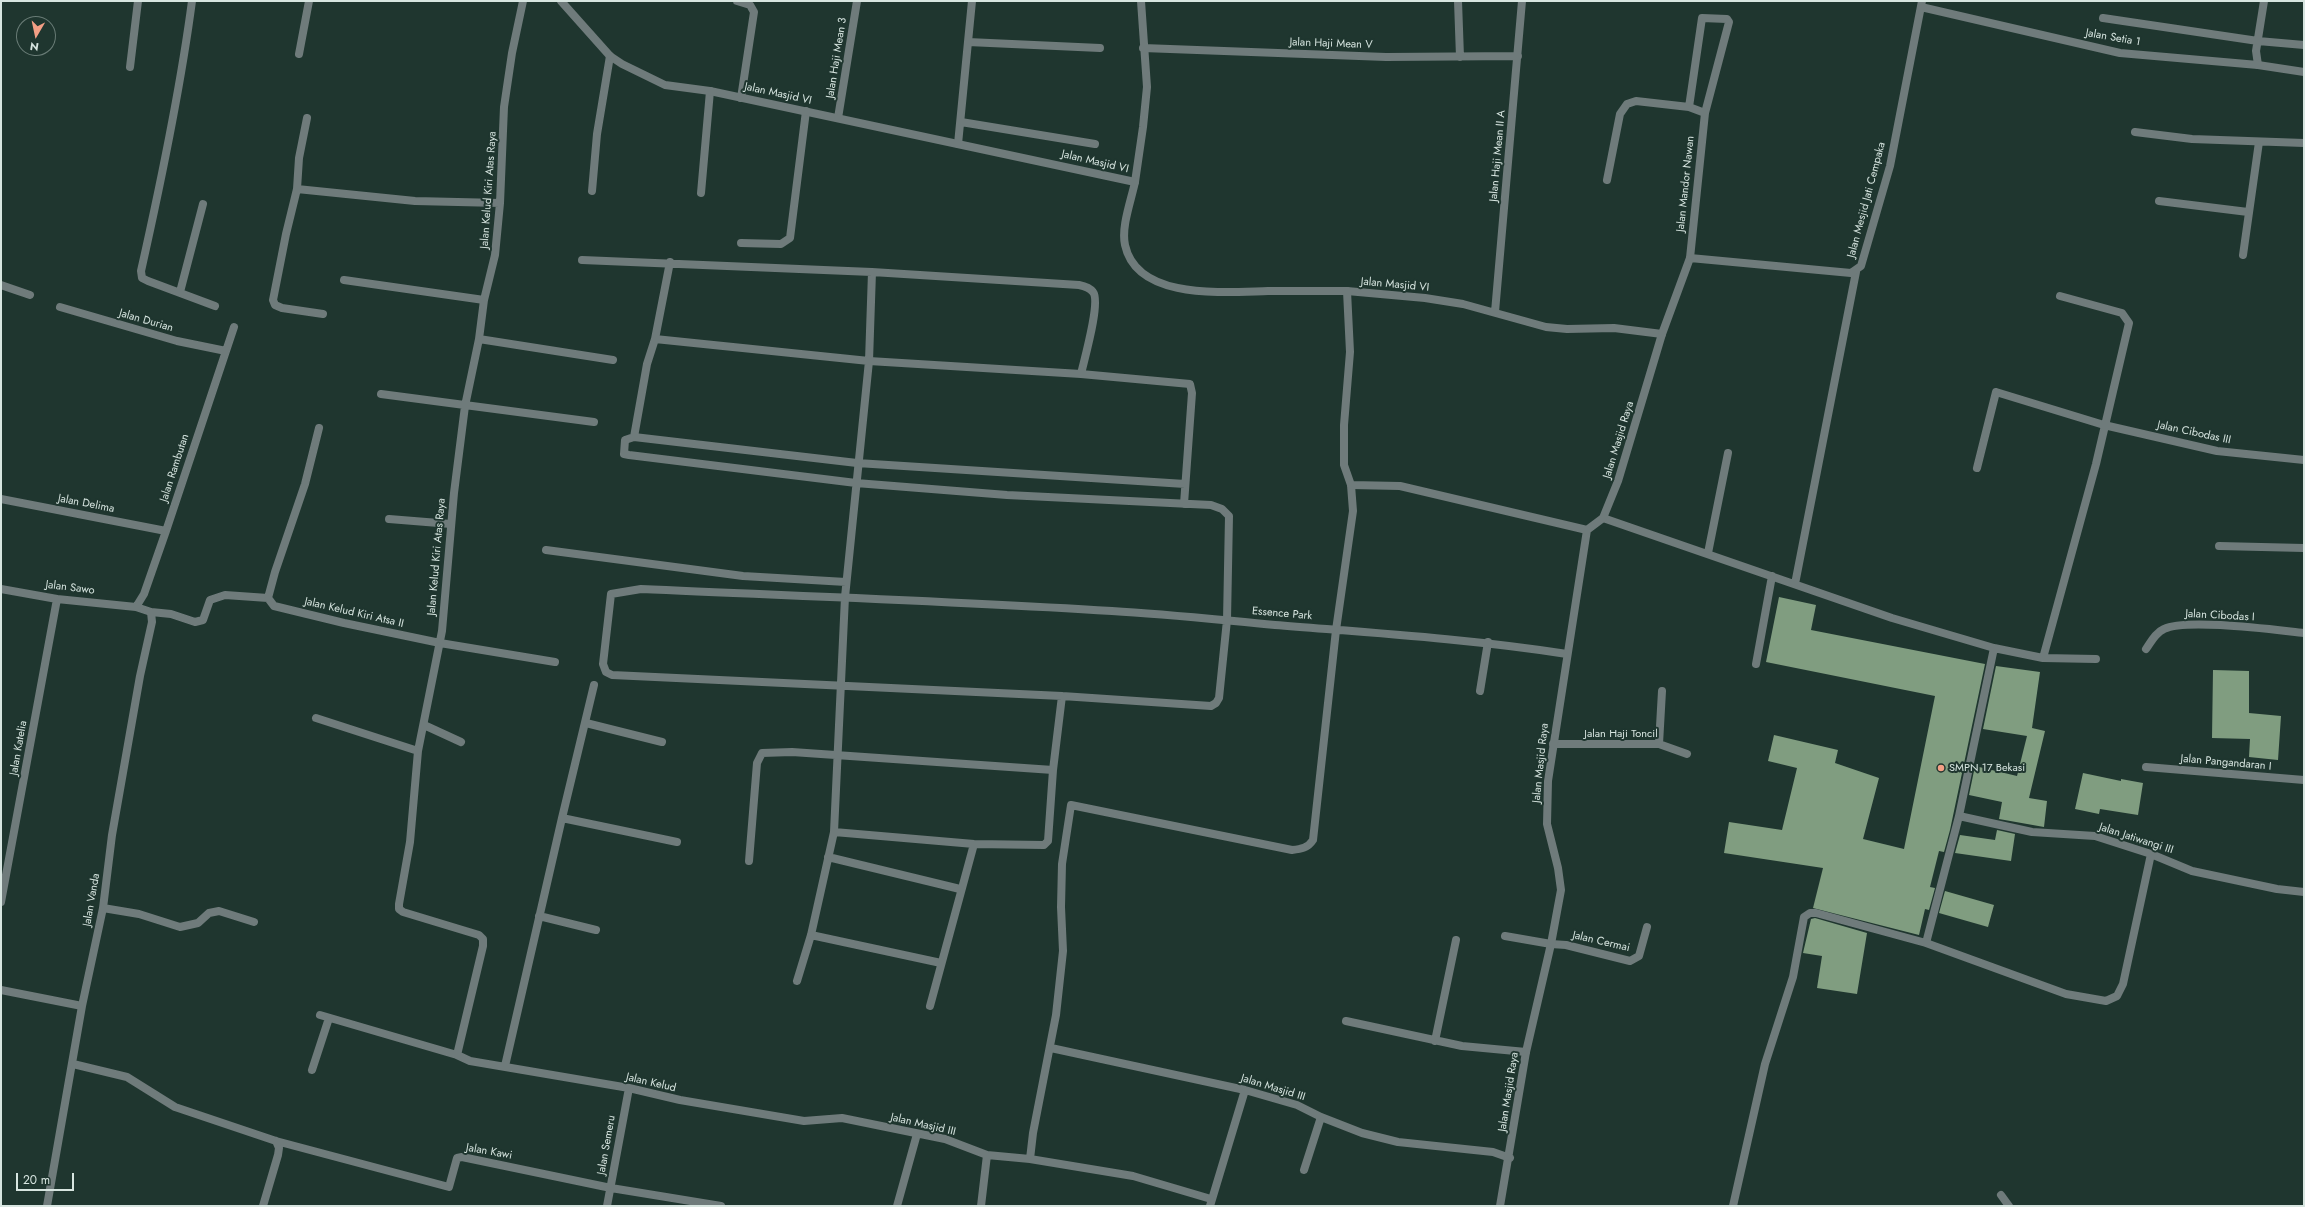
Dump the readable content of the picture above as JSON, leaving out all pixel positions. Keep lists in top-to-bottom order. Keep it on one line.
{"streets":{"street":["Jalan Setia 1","Jalan Haji Mean V","Jalan Haji Mean 3","Jalan Masjid VI","Jalan Haji Mean II A","Jalan Mandor Nawan","Jalan Kelud Kiri Atas Raya","Jalan Mesjid Jati Cempaka","Jalan Durian","Jalan Cibodas III","Jalan Masjid Raya","Jalan Rambutan","Jalan Delima","Jalan Sawo","Jalan Kelud Kiri Atsa II","Essence Park","Jalan Cibodas I","Jalan Haji Toncil","Jalan Katelia","Jalan Pangandaran I","Jalan Jatiwangi III","Jalan Vanda","Jalan Cermai","Jalan Kelud","Jalan Masjid III","Jalan Semeru","Jalan Kawi"]},"crossings":[["Jalan Setia 1","Jalan Mesjid Jati Cempaka"],["Jalan Haji Mean V","Jalan Haji Mean II A"],["Jalan Haji Mean 3","Jalan Masjid VI"],["Jalan Masjid VI","Jalan Haji Mean II A"],["Jalan Masjid VI","Jalan Masjid Raya"],["Jalan Mandor Nawan","Jalan Mesjid Jati Cempaka"],["Jalan Kelud Kiri Atas Raya","Jalan Kelud Kiri Atsa II"],["Jalan Kelud Kiri Atas Raya","Jalan Kelud"],["Jalan Durian","Jalan Rambutan"],["Jalan Masjid Raya","Essence Park"],["Jalan Masjid Raya","Jalan Haji Toncil"],["Jalan Masjid Raya","Jalan Cermai"],["Jalan Masjid Raya","Jalan Masjid III"],["Jalan Rambutan","Jalan Delima"],["Jalan Rambutan","Jalan Sawo"],["Jalan Sawo","Jalan Katelia"],["Jalan Kelud Kiri Atsa II","Jalan Vanda"],["Jalan Kelud","Jalan Masjid III"],["Jalan Kelud","Jalan Semeru"],["Jalan Semeru","Jalan Kawi"]],"places":["SMPN 17 Bekasi"],"scale_bar":"20 m","north":"bottom"}
